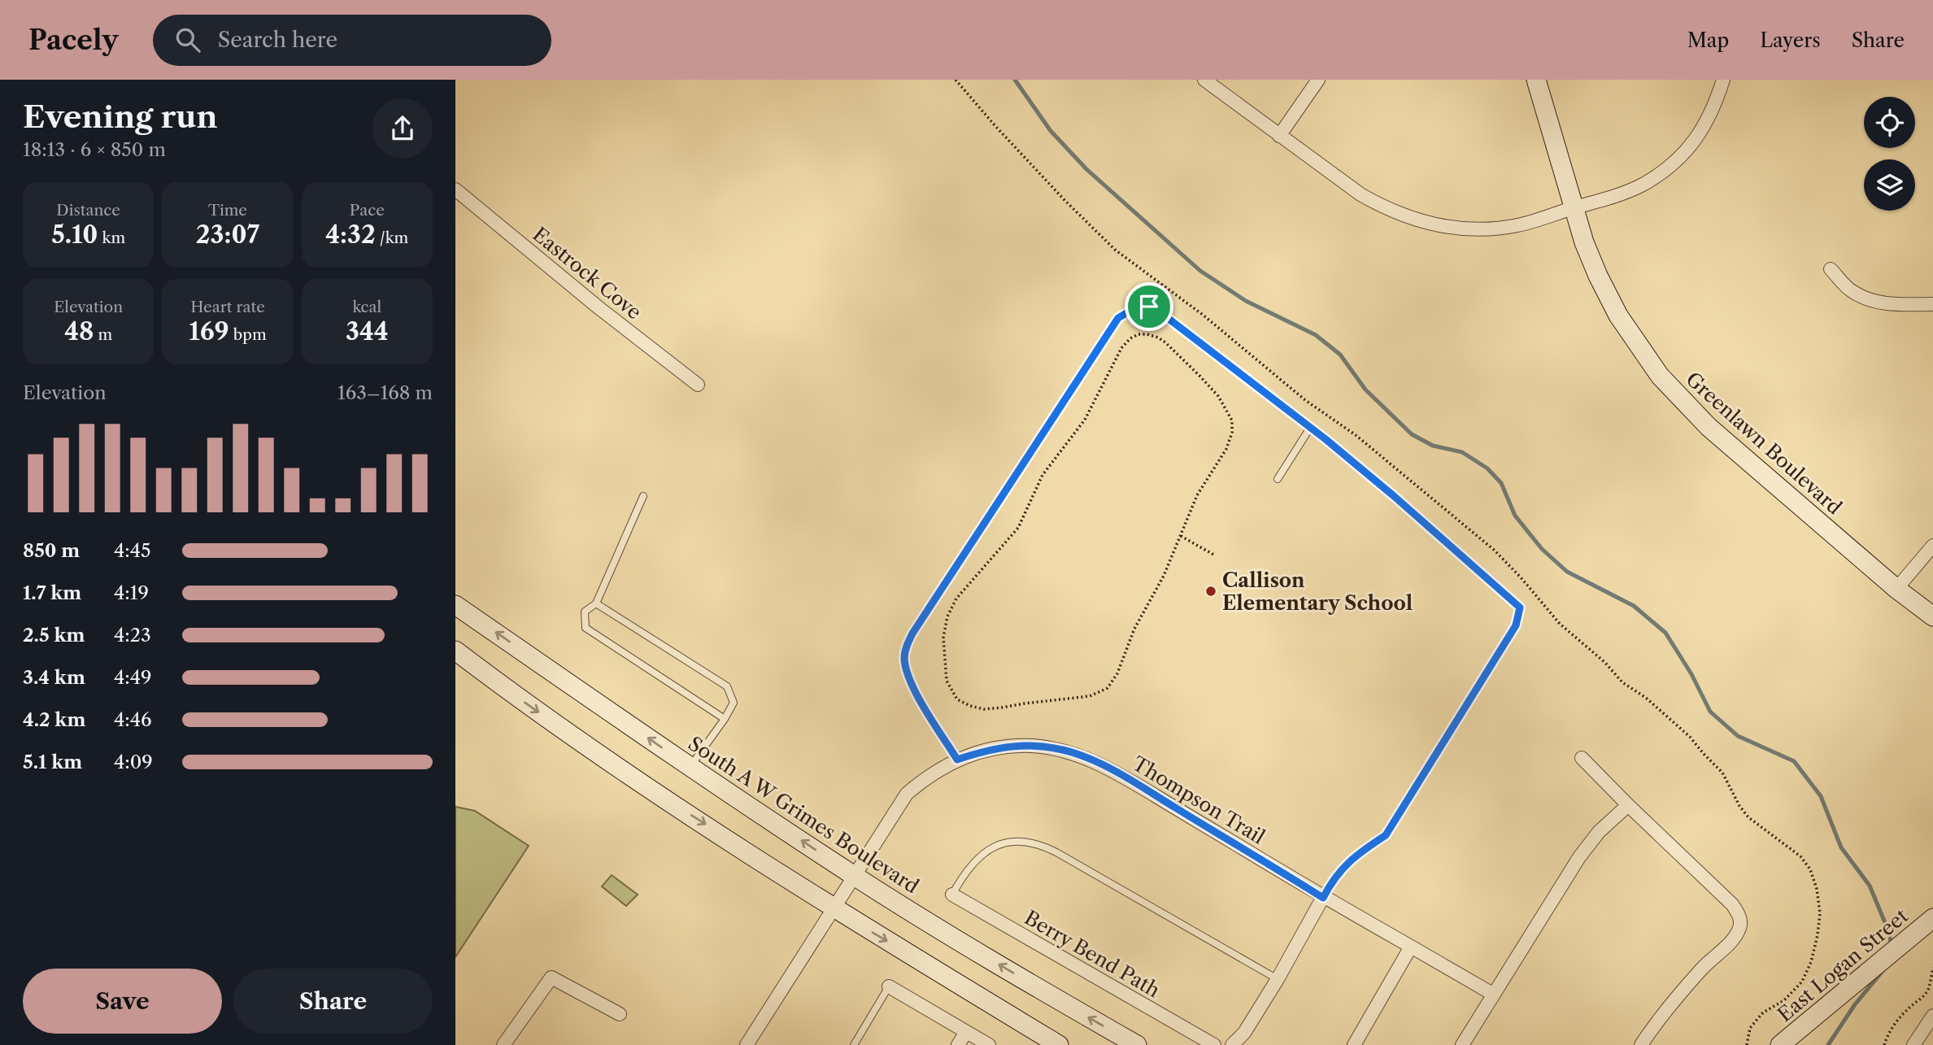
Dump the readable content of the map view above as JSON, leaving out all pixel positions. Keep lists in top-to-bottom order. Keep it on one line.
{"streets":{"main road":["Greenlawn Boulevard","South A W Grimes Boulevard","East Logan Street"],"street":["Eastrock Cove","Thompson Trail","Berry Bend Path"]},"crossings":[["Thompson Trail","South A W Grimes Boulevard"]],"places":["Callison Elementary School"],"page":{"header":"Pacely","search":"Search here","nav":["Map","Layers","Share"],"heading":["Evening run","18:13 · 6 × 850 m"],"stats":[["Distance","5.10 km"],["Time","23:07"],["Pace","4:32 /km"],["Elevation","48 m"],["Heart rate","169 bpm"],["kcal","344"]],"chart":["Elevation","163–168 m"],"list":[{"name":"850 m","note":"4:45"},{"name":"1.7 km","note":"4:19"},{"name":"2.5 km","note":"4:23"},{"name":"3.4 km","note":"4:49"},{"name":"4.2 km","note":"4:46"},{"name":"5.1 km","note":"4:09"}],"buttons":["Save","Share"]}}
